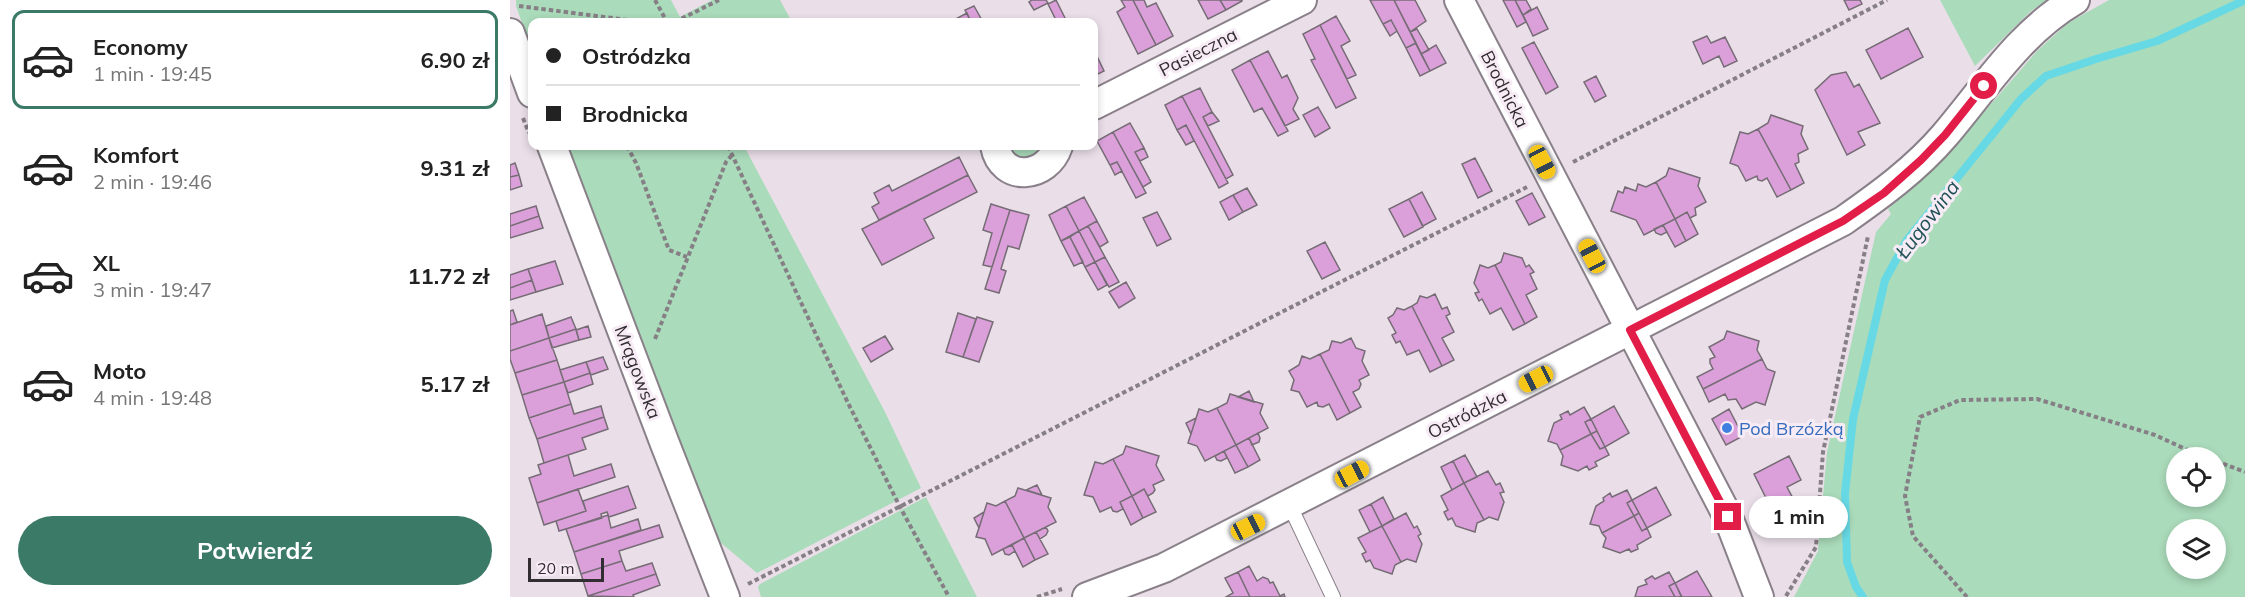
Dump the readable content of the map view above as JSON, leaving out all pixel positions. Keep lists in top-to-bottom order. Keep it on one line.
{"streets":{"street":["Pasieczna","Brodnicka","Mrągowska","Ostródzka"]},"crossings":[["Brodnicka","Ostródzka"]],"water":["Ługowina"],"places":["Pod Brzózką"],"scale_bar":"20 m","page":{"list":[{"name":"Economy","note":"1 min · 19:45","value":"6.90 zł"},{"name":"Komfort","note":"2 min · 19:46","value":"9.31 zł"},{"name":"XL","note":"3 min · 19:47","value":"11.72 zł"},{"name":"Moto","note":"4 min · 19:48","value":"5.17 zł"}],"banner":["Ostródzka","Brodnicka"],"bubble":"1 min","buttons":"Potwierdź","scale":"20 m"}}
